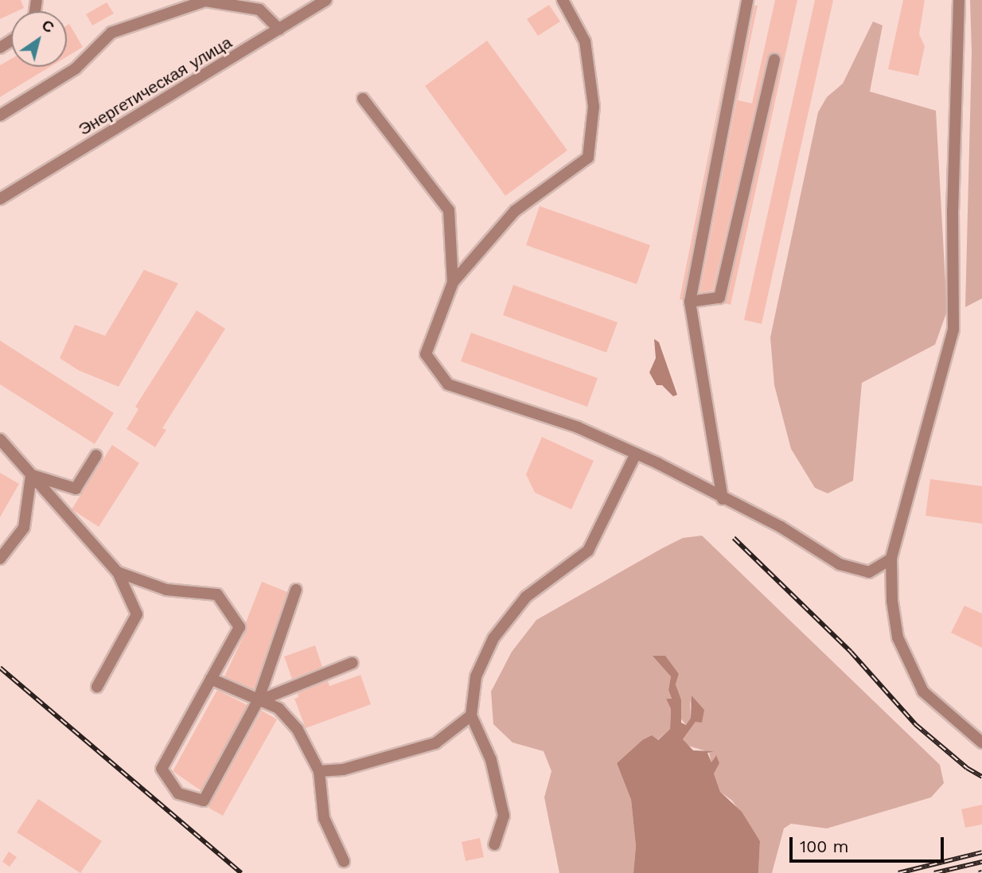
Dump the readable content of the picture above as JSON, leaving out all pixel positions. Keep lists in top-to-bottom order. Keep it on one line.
{"streets":{"street":["Энергетическая улица"]},"scale_bar":"100 m","north":"top right"}
